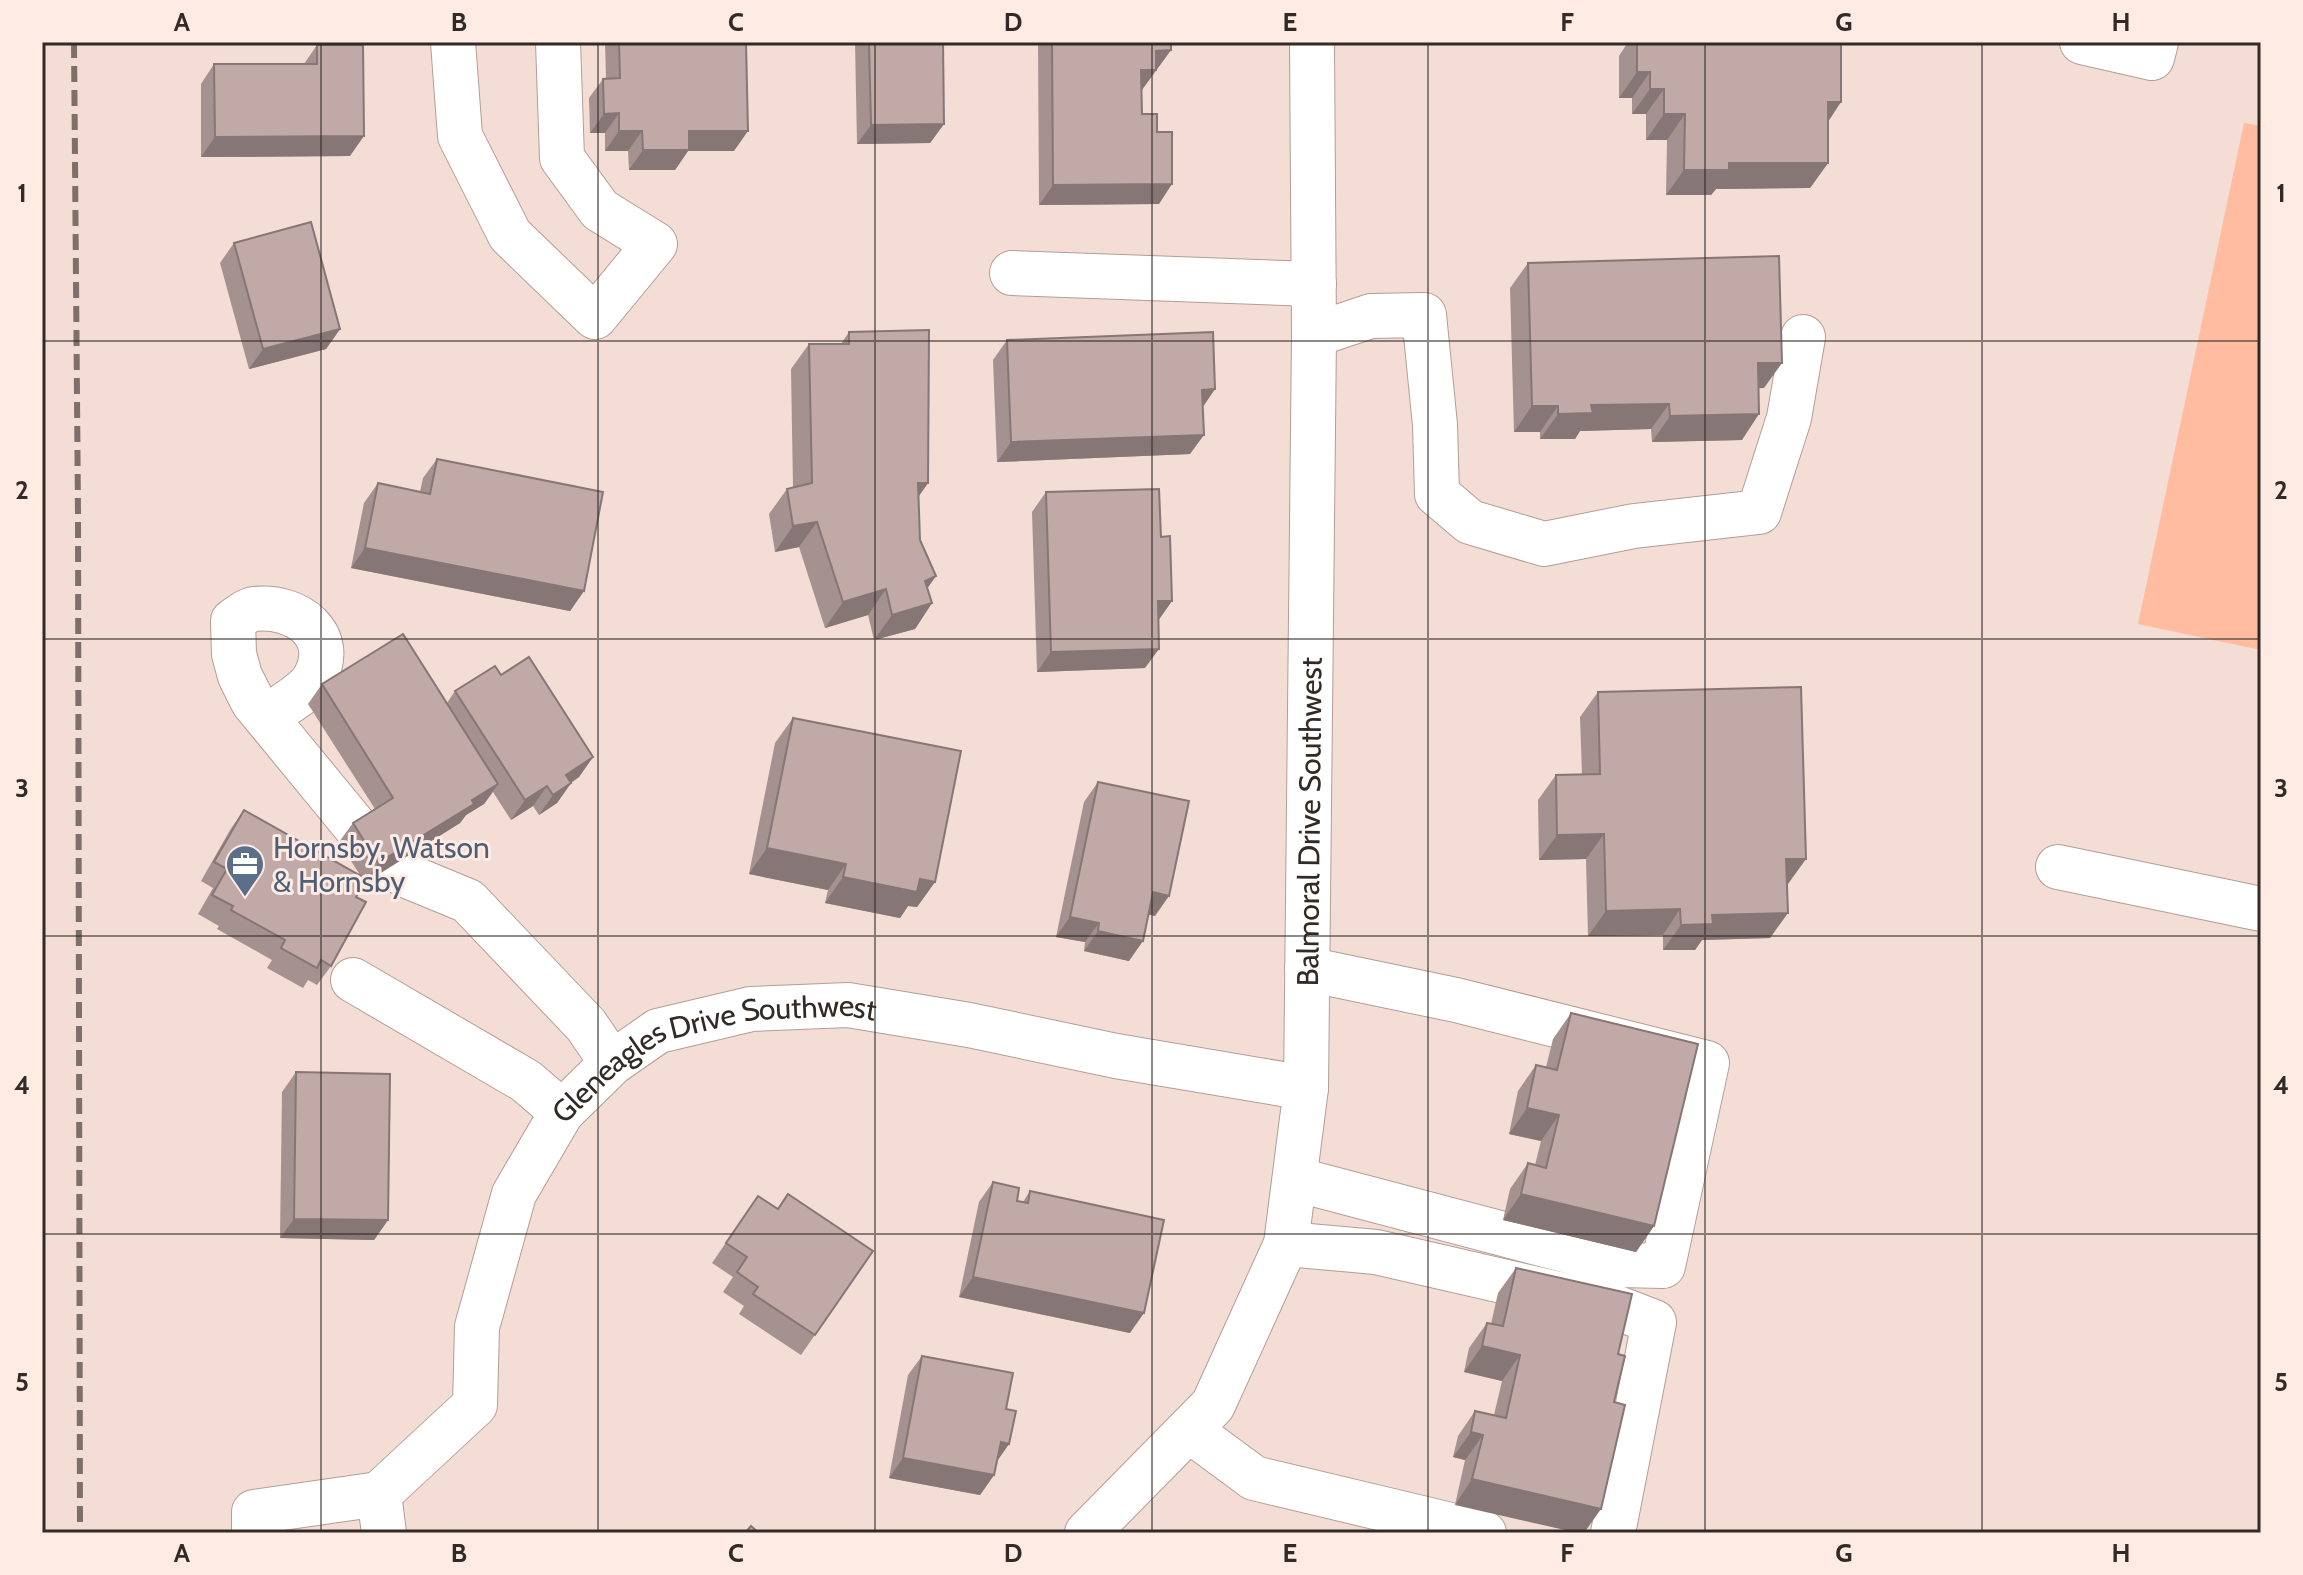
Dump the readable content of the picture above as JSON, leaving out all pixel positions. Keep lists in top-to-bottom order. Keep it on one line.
{"streets":{"street":["Balmoral Drive Southwest","Gleneagles Drive Southwest"]},"crossings":[["Balmoral Drive Southwest","Gleneagles Drive Southwest"]],"places":{"office":["Hornsby, Watson & Hornsby"]},"grid":{"columns":["A","B","C","D","E","F","G","H"],"rows":["1","2","3","4","5"]}}
